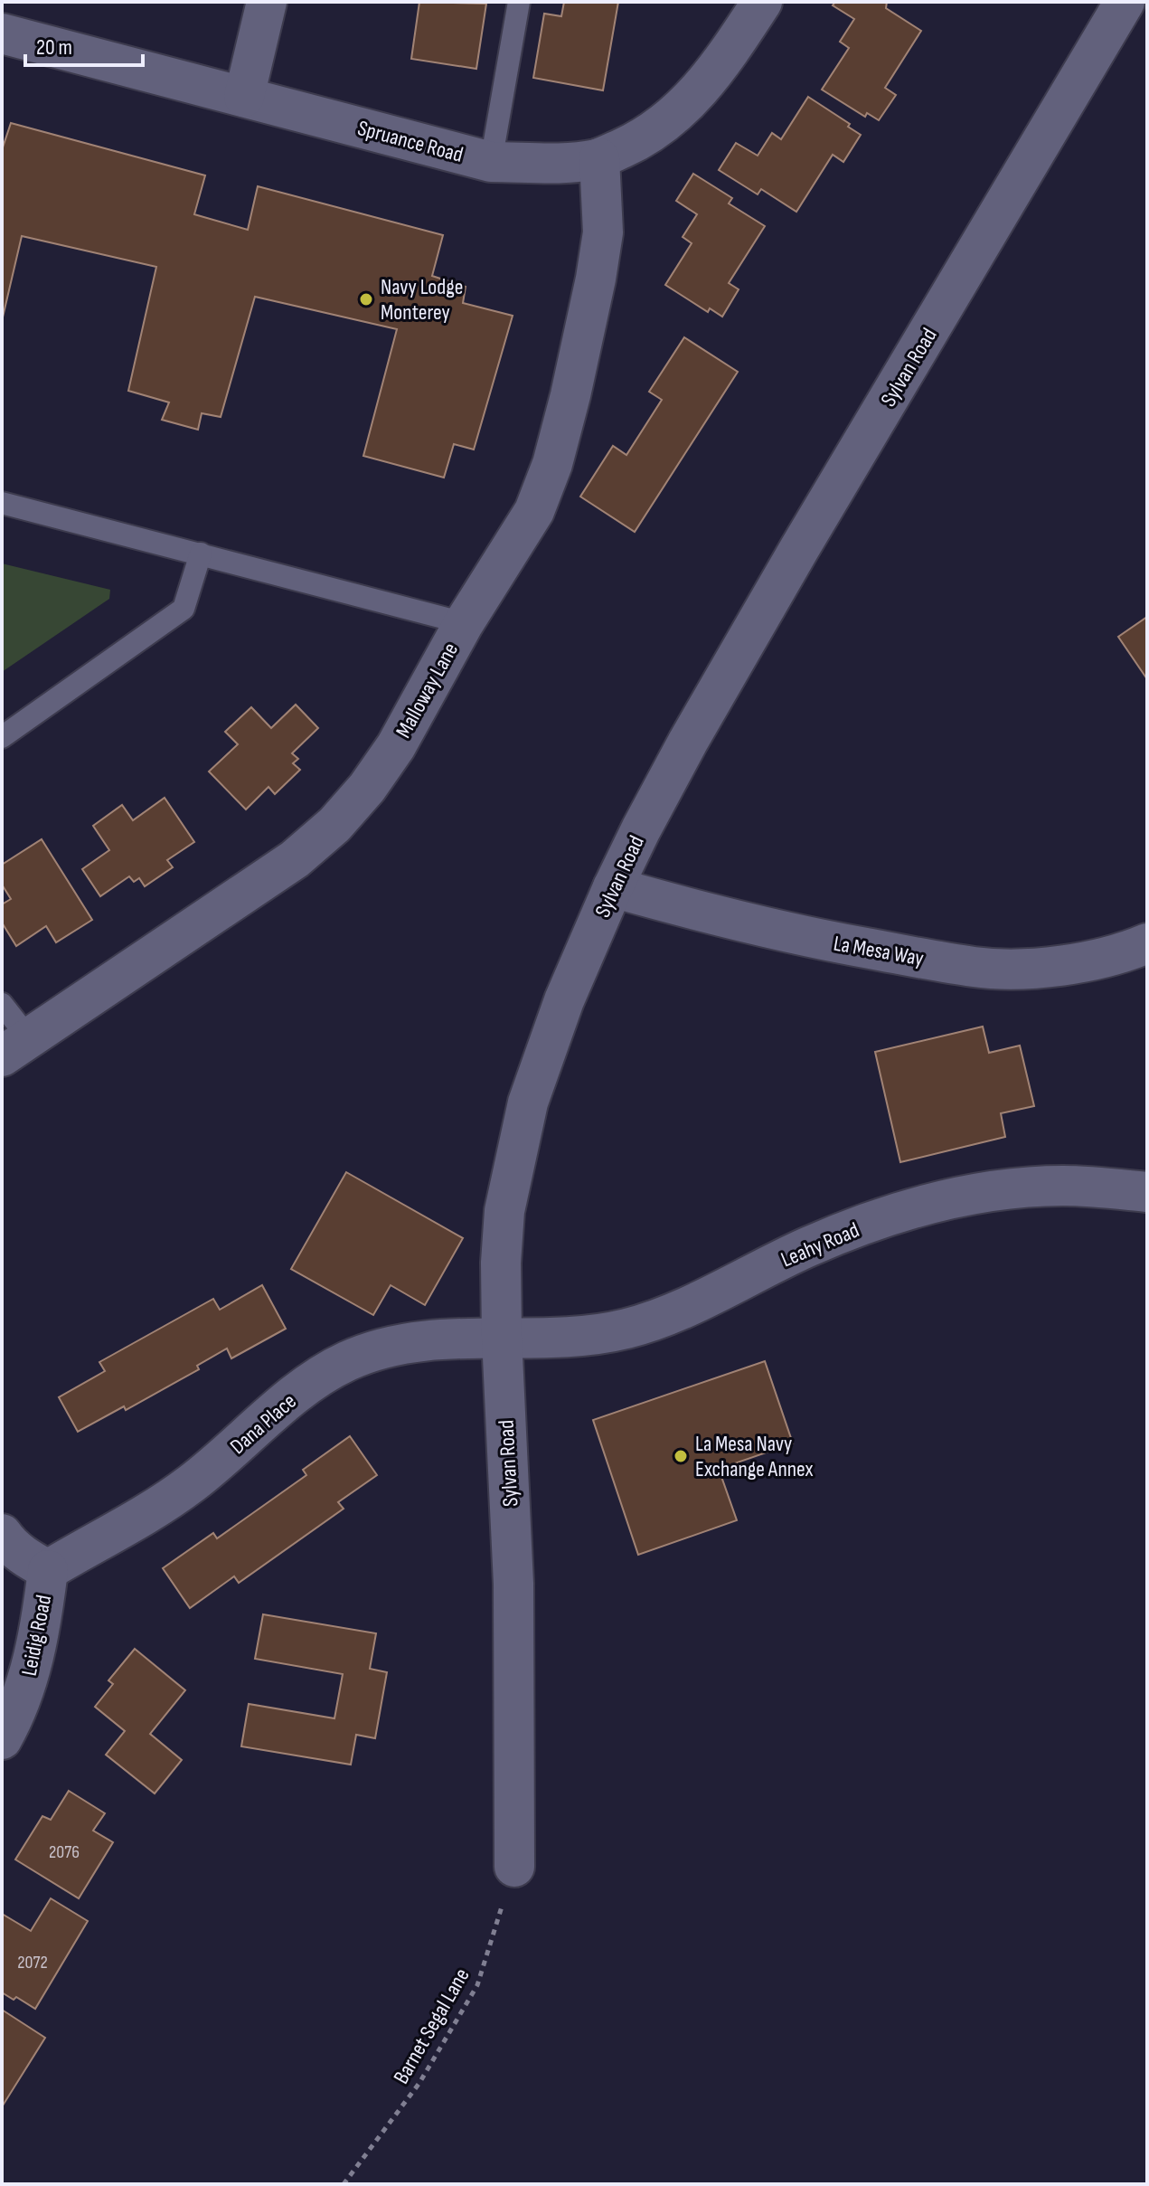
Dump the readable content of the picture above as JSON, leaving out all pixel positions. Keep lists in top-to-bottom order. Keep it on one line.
{"streets":{"street":["Spruance Road","Sylvan Road","Malloway Lane","La Mesa Way","Leahy Road","Dana Place","Leidig Road"],"path":["Barnet Segal Lane"]},"crossings":[["Spruance Road","Malloway Lane"],["Sylvan Road","La Mesa Way"],["Sylvan Road","Leahy Road"],["Sylvan Road","Dana Place"],["Sylvan Road","Barnet Segal Lane"],["Leahy Road","Dana Place"],["Dana Place","Leidig Road"]],"places":["Navy Lodge Monterey","La Mesa Navy Exchange Annex"],"house_numbers":["2076","2072"],"scale_bar":"20 m"}
